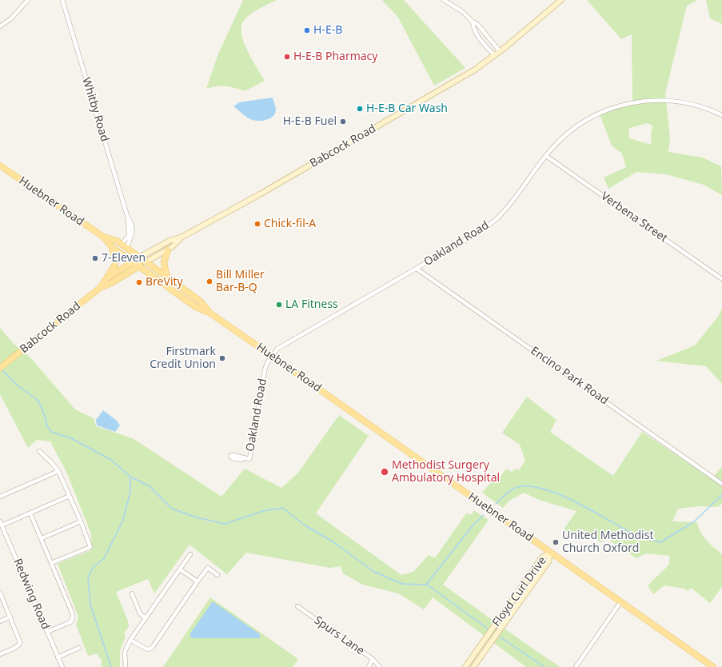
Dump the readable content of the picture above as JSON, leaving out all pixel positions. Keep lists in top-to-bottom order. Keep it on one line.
{"streets":{"main road":["Babcock Road","Huebner Road","Floyd Curl Drive"],"street":["Whitby Road","Verbena Street","Oakland Road","Encino Park Road","Redwing Road","Spurs Lane"]},"crossings":[["Whitby Road","Huebner Road"],["Babcock Road","Huebner Road"],["Huebner Road","Oakland Road"],["Huebner Road","Floyd Curl Drive"],["Verbena Street","Oakland Road"],["Oakland Road","Encino Park Road"]],"places":["H-E-B","H-E-B Pharmacy","H-E-B Car Wash","H-E-B Fuel","Chick-fil-A","7-Eleven","Bill Miller Bar-B-Q","BreVity","LA Fitness","Firstmark Credit Union","Methodist Surgery Ambulatory Hospital","United Methodist Church Oxford"]}
